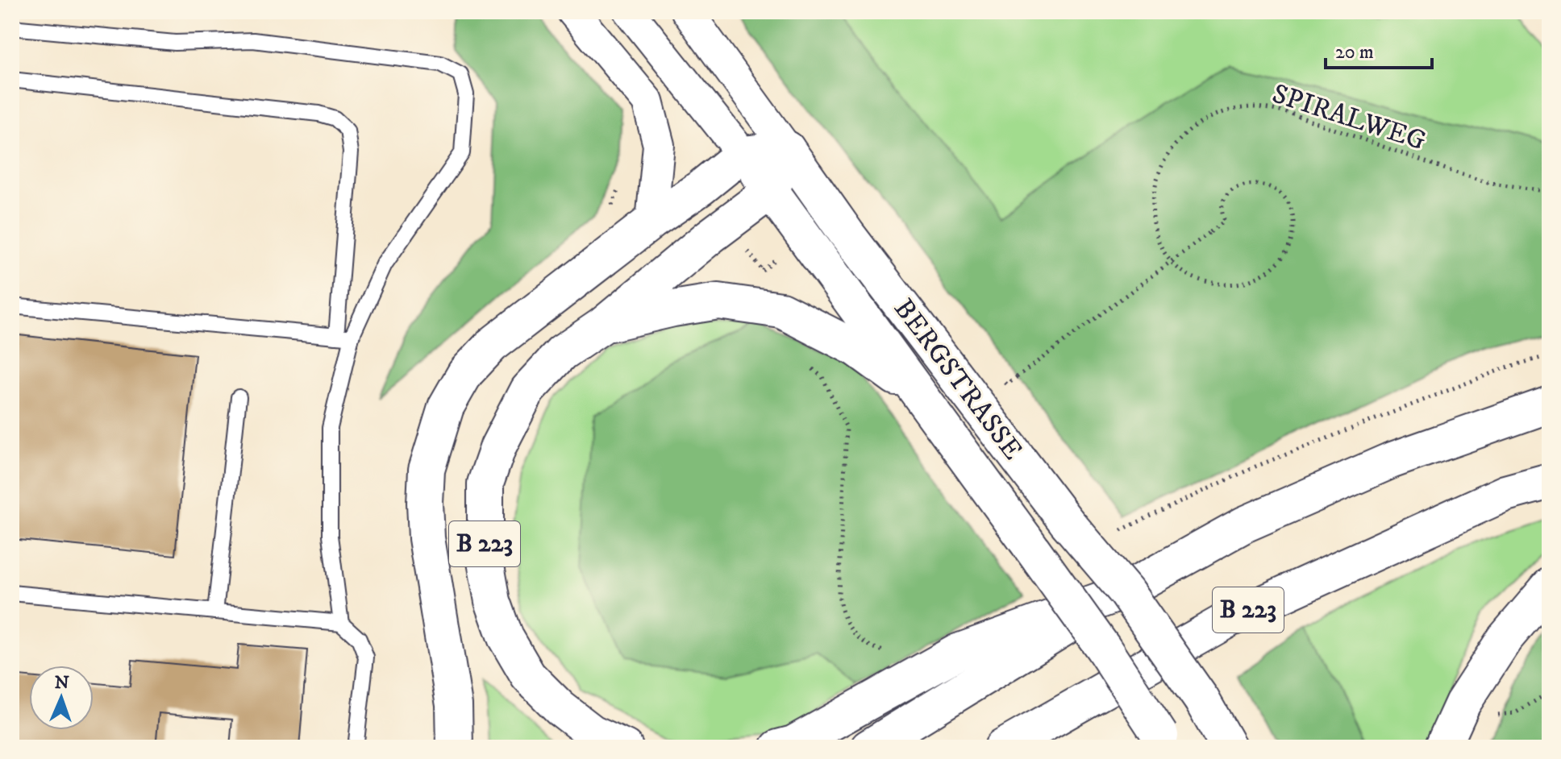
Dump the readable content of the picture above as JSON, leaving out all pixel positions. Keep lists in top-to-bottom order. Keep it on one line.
{"streets":{"main road":["BERGSTRASSE","B 223"],"path":["SPIRALWEG"]},"crossings":[["BERGSTRASSE","B 223"]],"scale_bar":"20 m","north":"top"}
